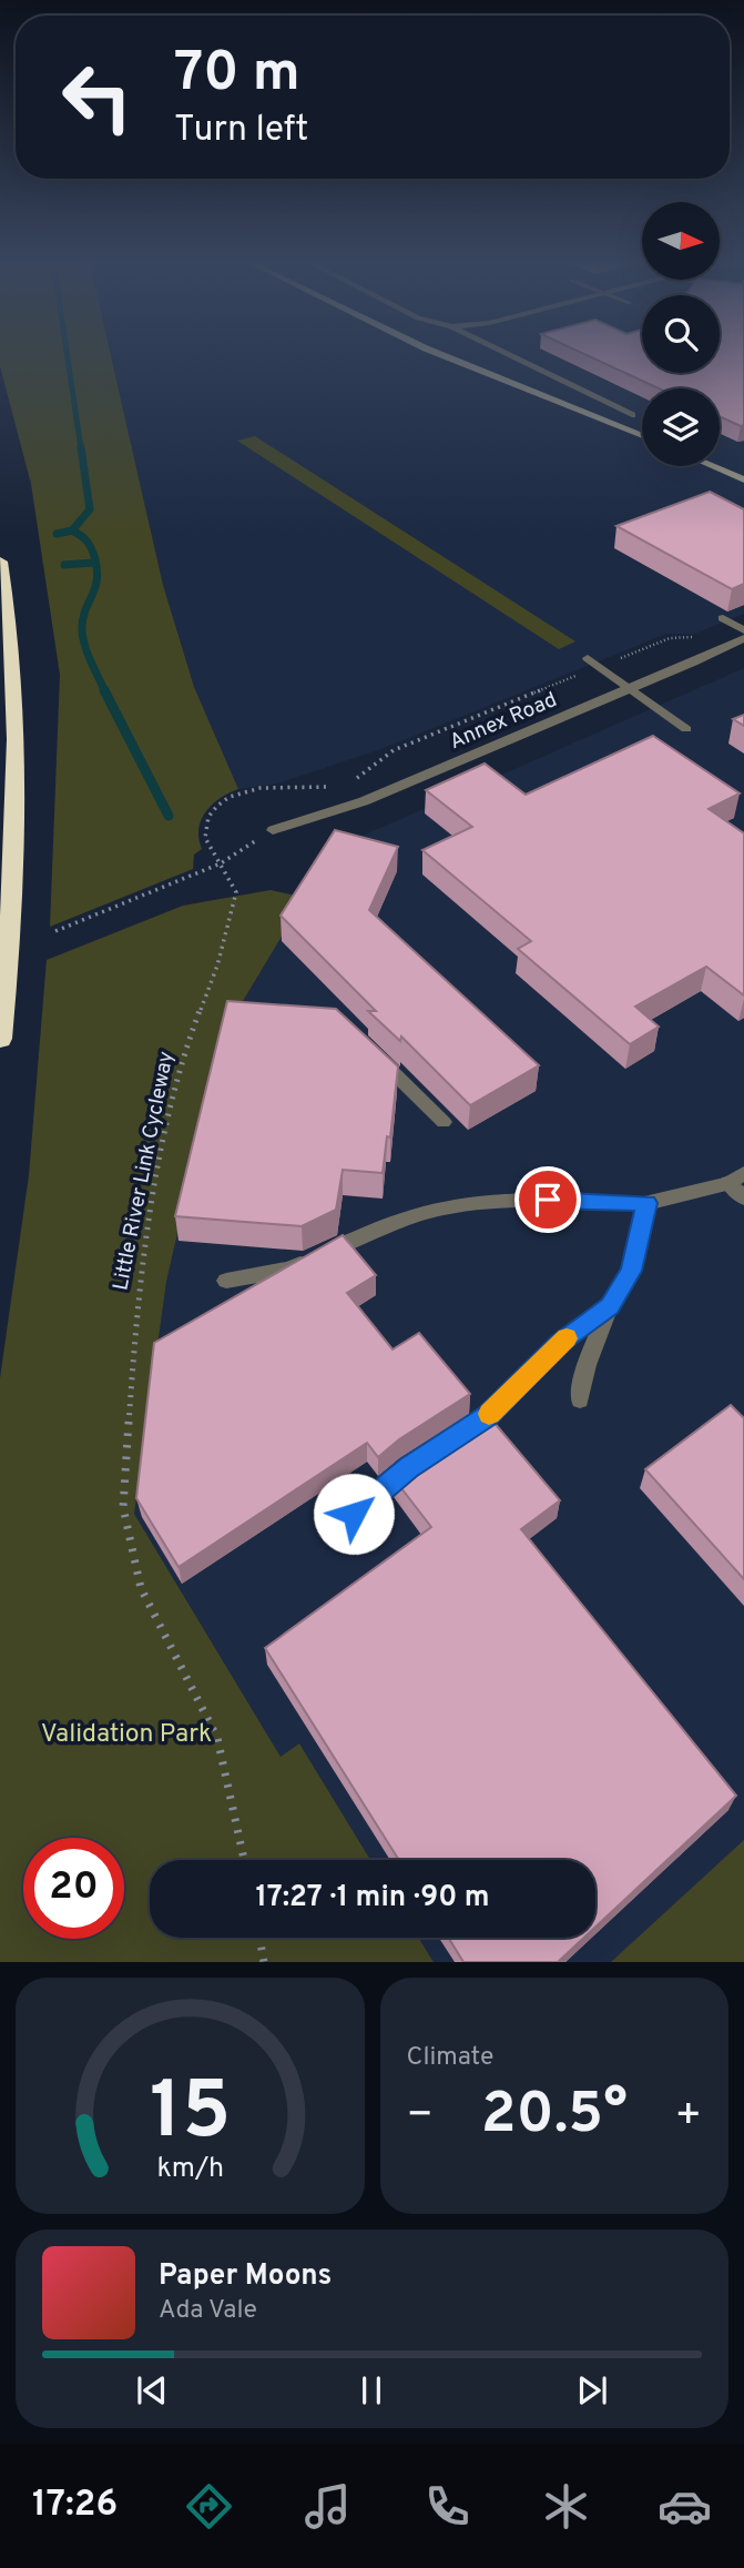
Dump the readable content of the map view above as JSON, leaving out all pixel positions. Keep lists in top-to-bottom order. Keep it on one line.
{"streets":{"street":["Annex Road"],"path":["Little River Link Cycleway"]},"parks":["Validation Park"],"north":"right","page":{"turn":["70 m","Turn left"],"limit":"20","trip":"17:27 · 1 min · 90 m","tile":"Climate","heat":["−","20.5°","+"],"song":["Paper Moons","Ada Vale"],"tabs":"17:26","gauge":["15","km/h"]}}
